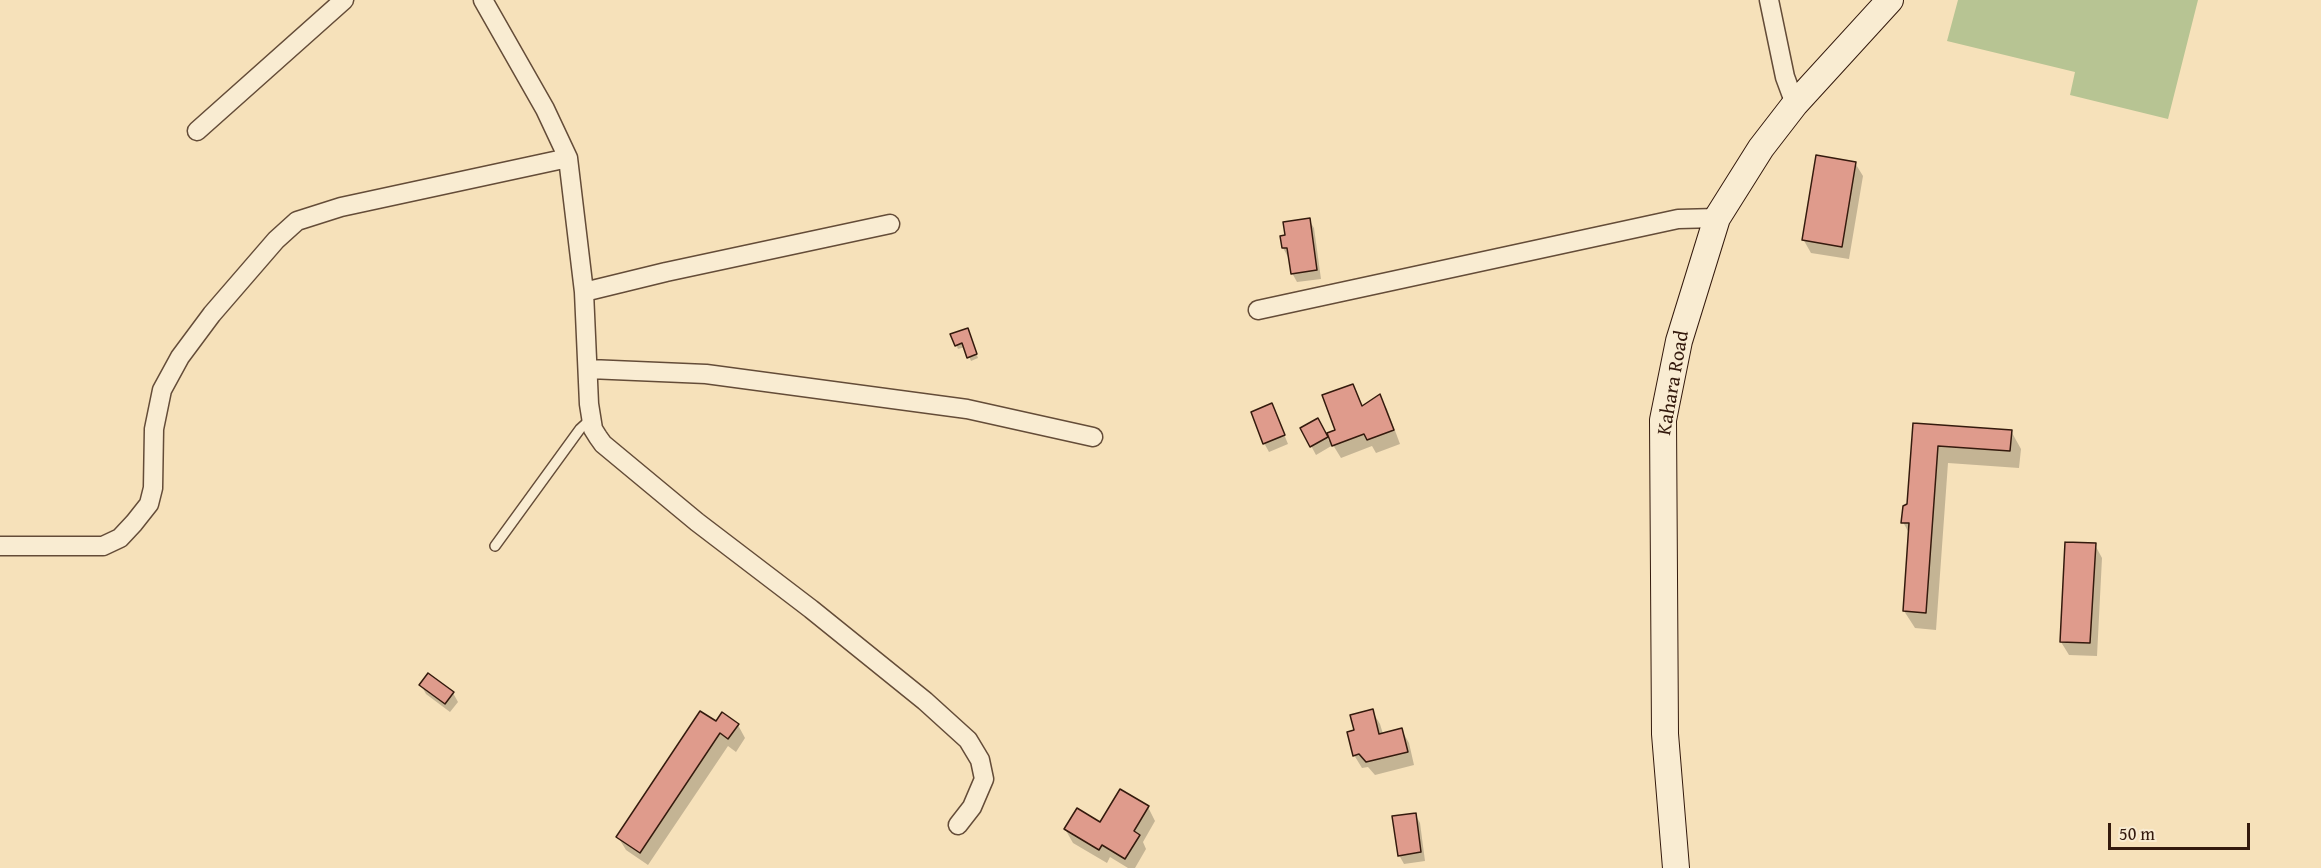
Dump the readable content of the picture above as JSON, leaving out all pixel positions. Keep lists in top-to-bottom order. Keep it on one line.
{"streets":{"street":["Kahara Road"]},"scale_bar":"50 m"}
